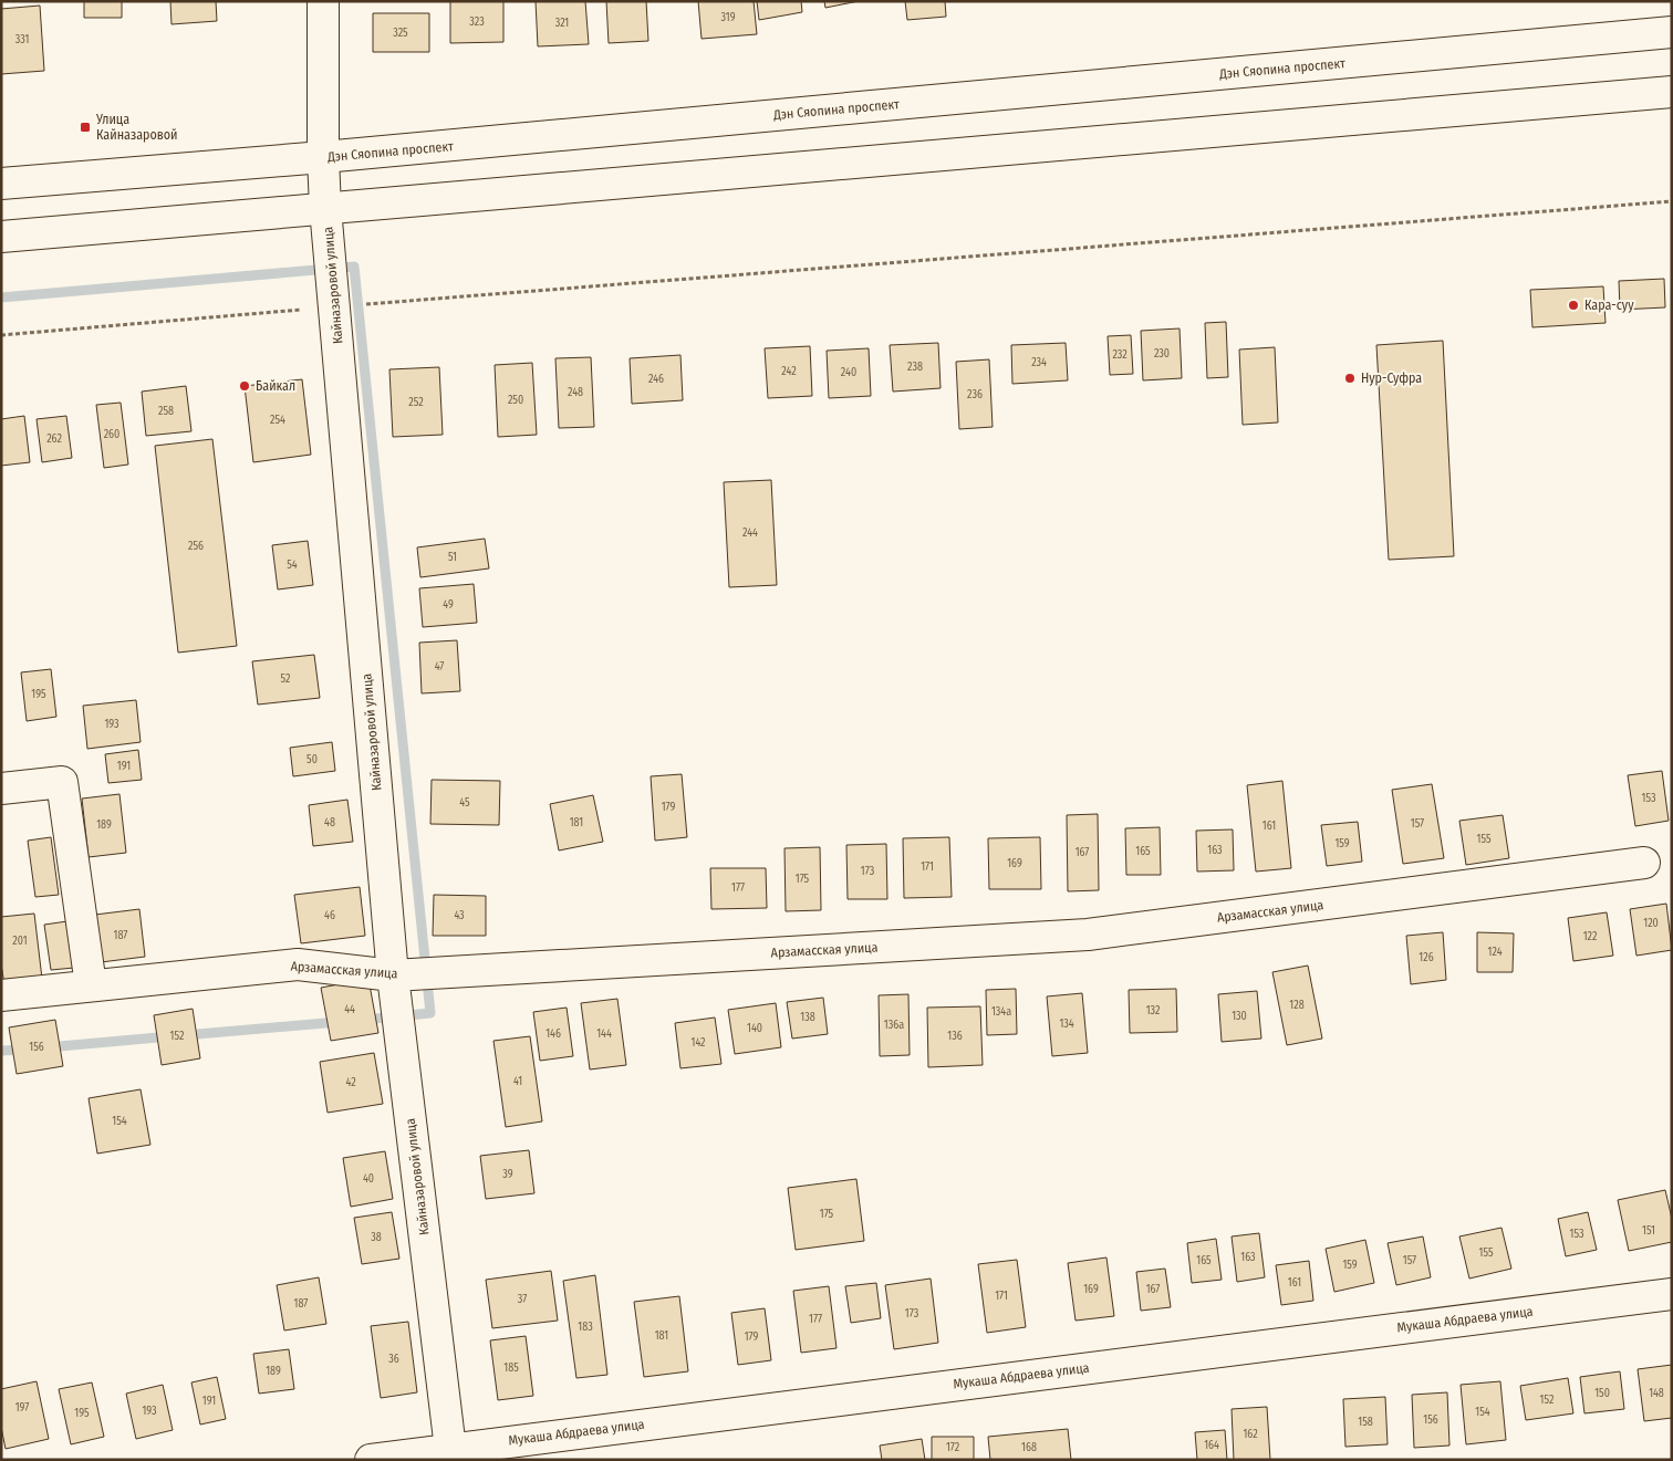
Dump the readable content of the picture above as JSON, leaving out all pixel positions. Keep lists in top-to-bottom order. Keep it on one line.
{"streets":{"street":["Дэн Сяопина проспект","Кайназаровой улица","Арзамасская улица","Мукаша Абдраева улица"]},"crossings":[["Дэн Сяопина проспект","Кайназаровой улица"],["Кайназаровой улица","Арзамасская улица"],["Кайназаровой улица","Мукаша Абдраева улица"]],"places":{"transit":["Улица Кайназаровой"],"other":["Кара-суу","Нур-Суфра","Байкал"]},"house_numbers":["319","323","321","325","331","230","232","234","238","242","240","246","248","236","250","252","258","254","260","262","244","256","51","54","49","47","52","195","193","50","191","153","45","179","48","181","157","189","161","155","159","163","165","167","169","171","173","175","177","46","43","120","187","122","201","124","126","128","44","132","134a","130","138","134","136a","140","146","144","152","136","142","156","41","42","154","39","40","175","151","153","38","155","163","165","157","159","161","169","167","171","37","187","173","177","183","181","179","36","185","189","150","148","152","191","197","193","154","195","156","158","162","164","172","168"]}
